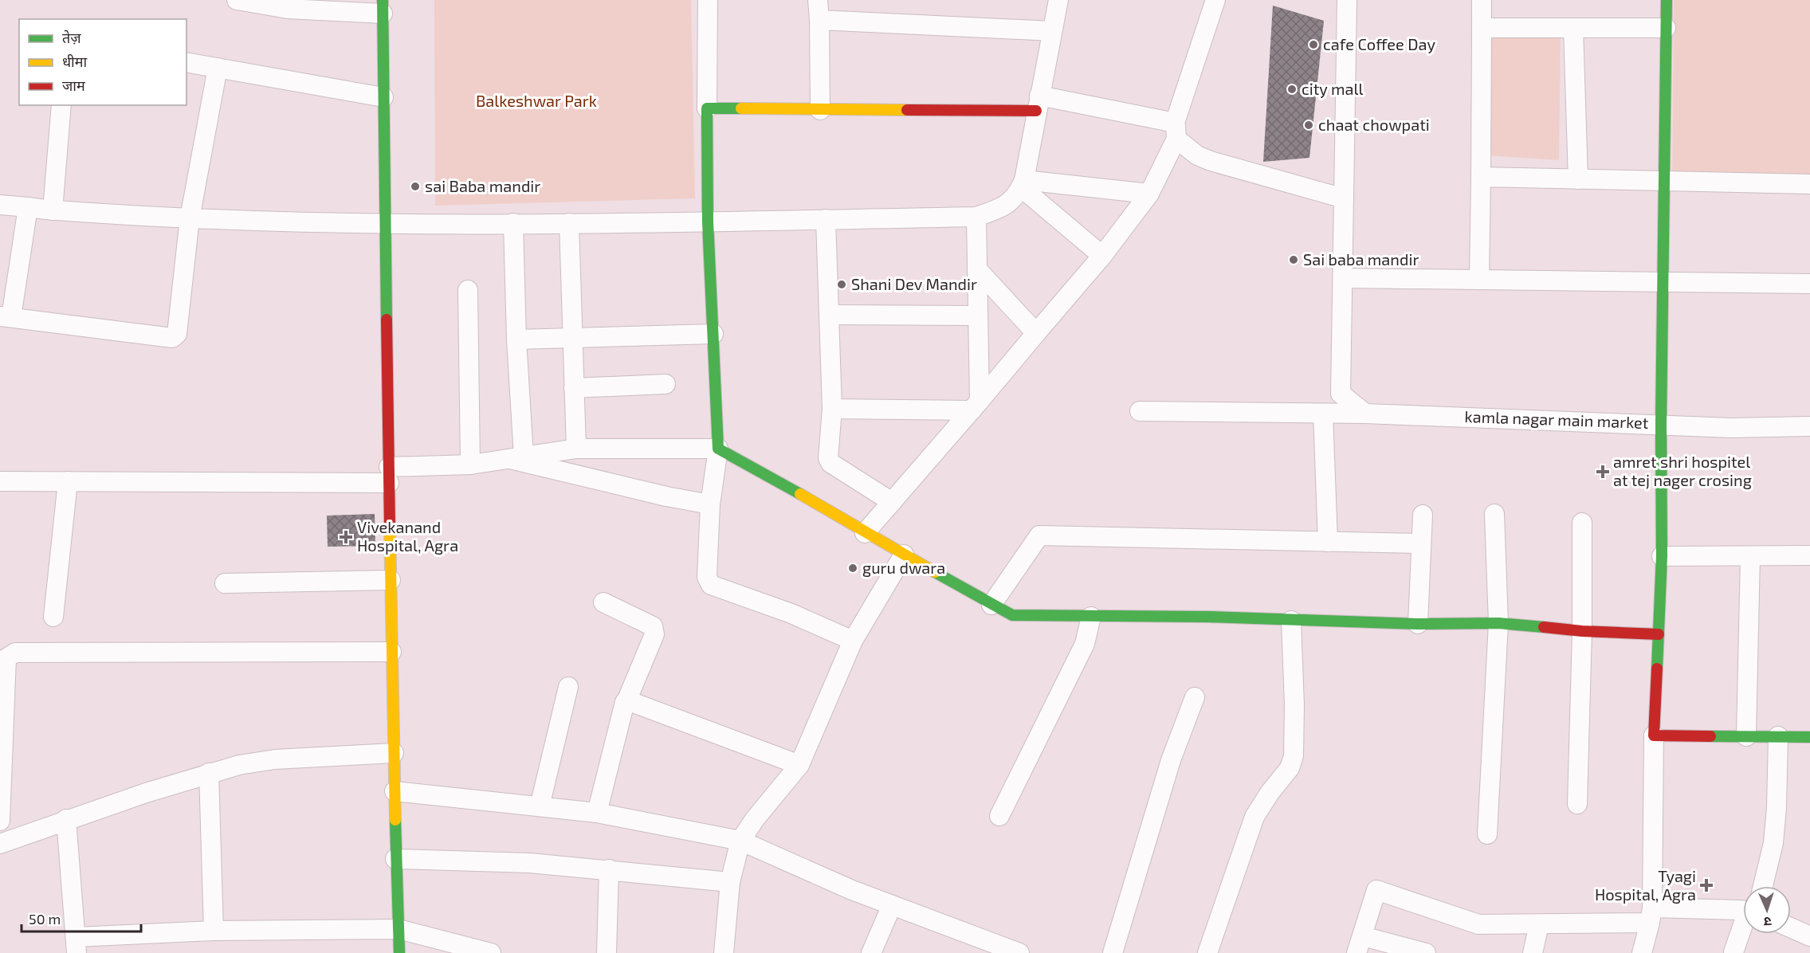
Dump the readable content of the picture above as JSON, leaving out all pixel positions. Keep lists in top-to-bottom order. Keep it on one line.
{"streets":{"street":["kamla nagar main market"]},"parks":["Balkeshwar Park"],"places":{"other":["cafe Coffee Day","city mall","chaat chowpati","sai Baba mandir","Sai baba mandir","Shani Dev Mandir","guru dwara"],"health":["amret shri hospitel at tej nager crosing","Vivekanand Hospital, Agra","Tyagi Hospital, Agra"]},"legend":["तेज़","धीमा","जाम"],"scale_bar":"50 m","north":"bottom"}
